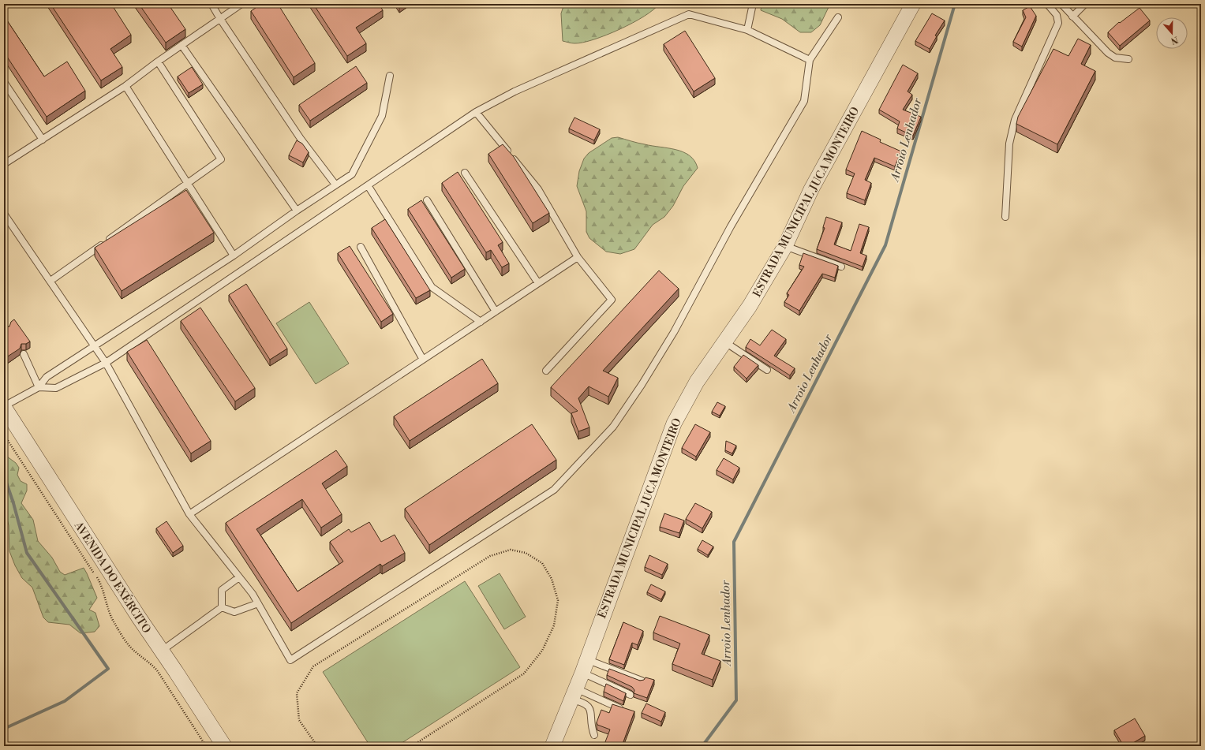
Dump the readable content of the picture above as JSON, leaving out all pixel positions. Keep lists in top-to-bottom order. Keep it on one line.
{"streets":{"street":["ESTRADA MUNICIPAL JUCA MONTEIRO","AVENIDA DO EXÉRCITO"]},"water":["Arroio Lenhador"],"north":"bottom"}
